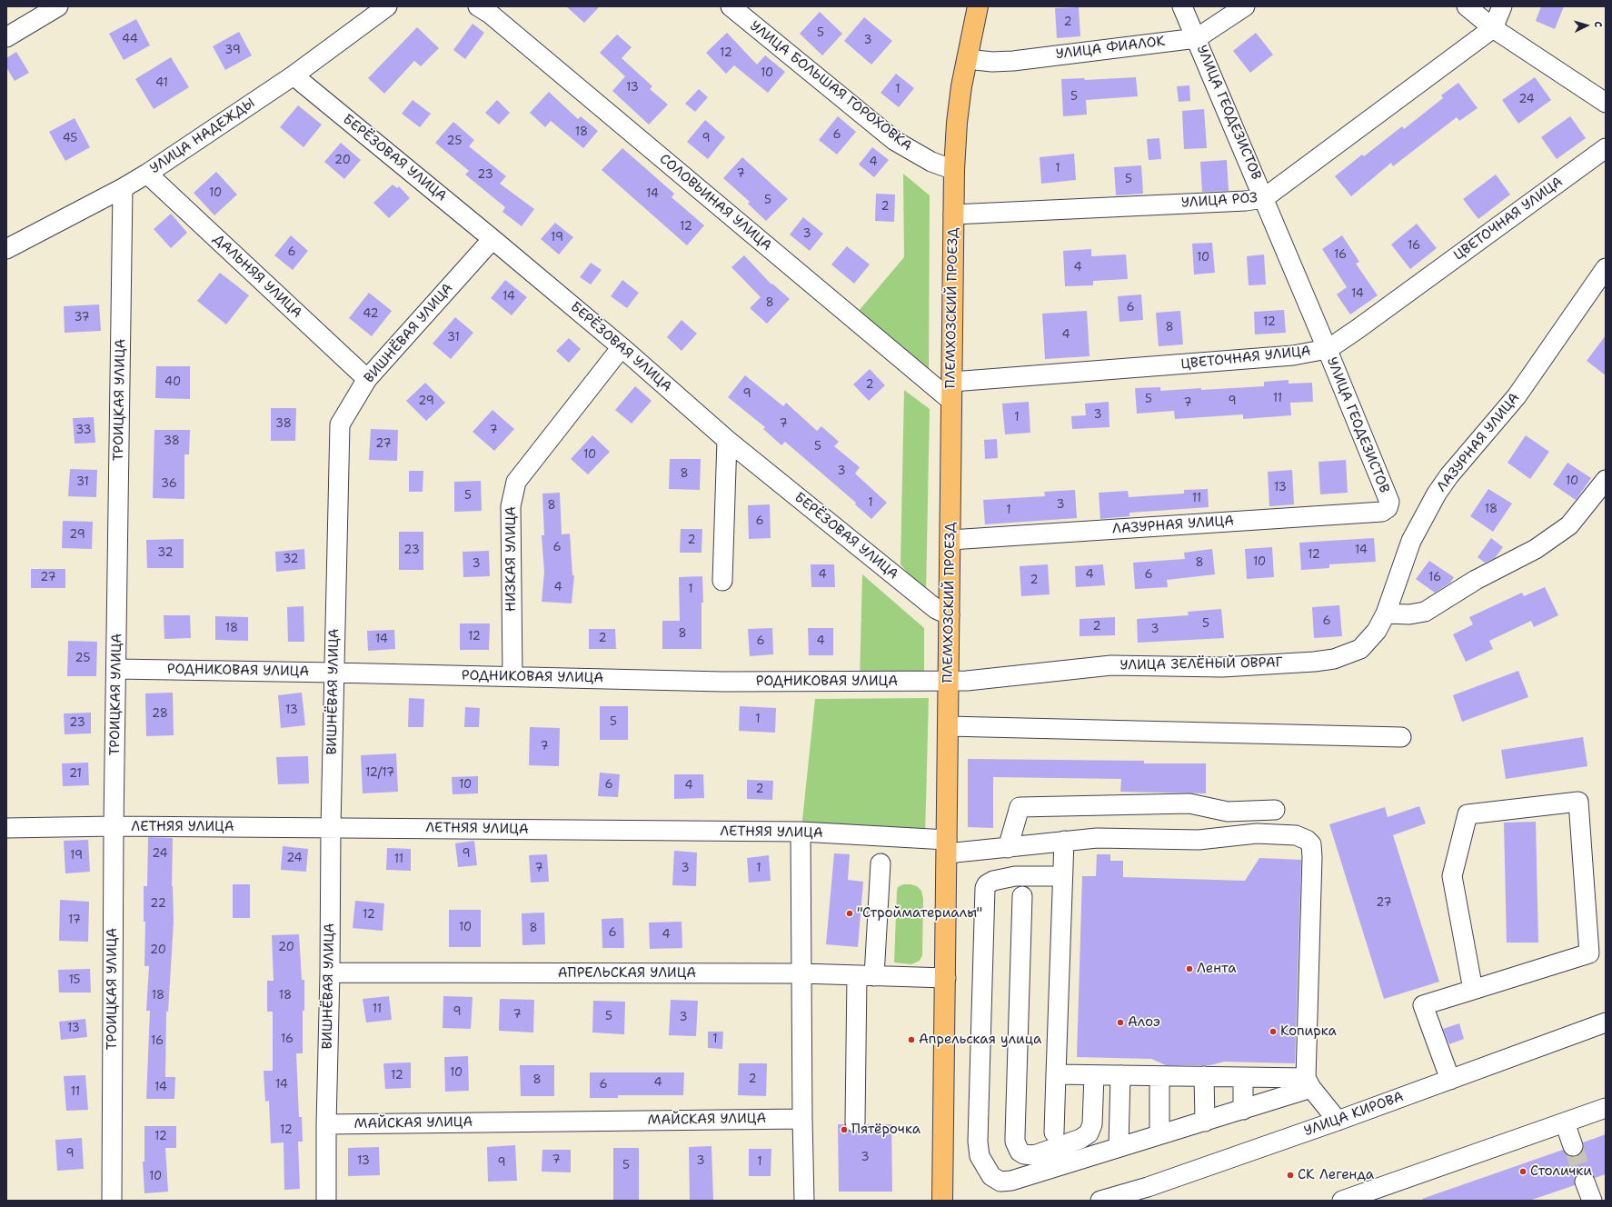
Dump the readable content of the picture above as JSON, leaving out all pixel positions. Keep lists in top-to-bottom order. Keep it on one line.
{"streets":{"main road":["ПЛЕМХОЗСКИЙ ПРОЕЗД"],"street":["УЛИЦА ФИАЛОК","УЛИЦА БОЛЬШАЯ ГОРОХОВКА","УЛИЦА ГЕОДЕЗИСТОВ","УЛИЦА НАДЕЖДЫ","БЕРЁЗОВАЯ УЛИЦА","УЛИЦА РОЗ","СОЛОВЬИНАЯ УЛИЦА","ЦВЕТОЧНАЯ УЛИЦА","ДАЛЬНЯЯ УЛИЦА","ВИШНЁВАЯ УЛИЦА","ТРОИЦКАЯ УЛИЦА","ЛАЗУРНАЯ УЛИЦА","НИЗКАЯ УЛИЦА","УЛИЦА ЗЕЛЁНЫЙ ОВРАГ","РОДНИКОВАЯ УЛИЦА","ЛЕТНЯЯ УЛИЦА","АПРЕЛЬСКАЯ УЛИЦА","УЛИЦА КИРОВА","МАЙСКАЯ УЛИЦА"]},"crossings":[["УЛИЦА ФИАЛОК","УЛИЦА ГЕОДЕЗИСТОВ"],["УЛИЦА ФИАЛОК","ПЛЕМХОЗСКИЙ ПРОЕЗД"],["УЛИЦА БОЛЬШАЯ ГОРОХОВКА","ПЛЕМХОЗСКИЙ ПРОЕЗД"],["УЛИЦА ГЕОДЕЗИСТОВ","УЛИЦА РОЗ"],["УЛИЦА ГЕОДЕЗИСТОВ","ЦВЕТОЧНАЯ УЛИЦА"],["УЛИЦА ГЕОДЕЗИСТОВ","ЛАЗУРНАЯ УЛИЦА"],["УЛИЦА НАДЕЖДЫ","БЕРЁЗОВАЯ УЛИЦА"],["УЛИЦА НАДЕЖДЫ","ДАЛЬНЯЯ УЛИЦА"],["УЛИЦА НАДЕЖДЫ","ТРОИЦКАЯ УЛИЦА"],["БЕРЁЗОВАЯ УЛИЦА","ПЛЕМХОЗСКИЙ ПРОЕЗД"],["БЕРЁЗОВАЯ УЛИЦА","ВИШНЁВАЯ УЛИЦА"],["БЕРЁЗОВАЯ УЛИЦА","НИЗКАЯ УЛИЦА"],["УЛИЦА РОЗ","ПЛЕМХОЗСКИЙ ПРОЕЗД"],["СОЛОВЬИНАЯ УЛИЦА","ЦВЕТОЧНАЯ УЛИЦА"],["СОЛОВЬИНАЯ УЛИЦА","ПЛЕМХОЗСКИЙ ПРОЕЗД"],["ЦВЕТОЧНАЯ УЛИЦА","ПЛЕМХОЗСКИЙ ПРОЕЗД"],["ДАЛЬНЯЯ УЛИЦА","ВИШНЁВАЯ УЛИЦА"],["ПЛЕМХОЗСКИЙ ПРОЕЗД","ЛАЗУРНАЯ УЛИЦА"],["ПЛЕМХОЗСКИЙ ПРОЕЗД","УЛИЦА ЗЕЛЁНЫЙ ОВРАГ"],["ПЛЕМХОЗСКИЙ ПРОЕЗД","РОДНИКОВАЯ УЛИЦА"],["ПЛЕМХОЗСКИЙ ПРОЕЗД","ЛЕТНЯЯ УЛИЦА"],["ПЛЕМХОЗСКИЙ ПРОЕЗД","АПРЕЛЬСКАЯ УЛИЦА"],["ВИШНЁВАЯ УЛИЦА","РОДНИКОВАЯ УЛИЦА"],["ВИШНЁВАЯ УЛИЦА","ЛЕТНЯЯ УЛИЦА"],["ВИШНЁВАЯ УЛИЦА","АПРЕЛЬСКАЯ УЛИЦА"],["ВИШНЁВАЯ УЛИЦА","МАЙСКАЯ УЛИЦА"],["ТРОИЦКАЯ УЛИЦА","РОДНИКОВАЯ УЛИЦА"],["ТРОИЦКАЯ УЛИЦА","ЛЕТНЯЯ УЛИЦА"],["ЛАЗУРНАЯ УЛИЦА","УЛИЦА ЗЕЛЁНЫЙ ОВРАГ"],["НИЗКАЯ УЛИЦА","РОДНИКОВАЯ УЛИЦА"],["УЛИЦА ЗЕЛЁНЫЙ ОВРАГ","РОДНИКОВАЯ УЛИЦА"]],"places":["\"Стройматериалы\"","Лента","Алоэ","Копирка","Апрельская улица","Пятёрочка","Столички","СК Легенда"],"house_numbers":["2","5","44","3","39","12","10","41","13","1","5","24","18","6","45","9","25","20","4","1","7","23","5","10","14","5","2","12","3","19","16","6","16","10","4","14","14","8","6","42","37","12","8","4","31","40","2","9","11","5","29","9","7","3","1","38","7","33","7","38","27","5","10","3","8","10","31","36","13","5","11","1","3","8","18","1","6","29","2","6","23","14","32","12","32","10","8","3","4","4","6","27","16","2","4","1","6","5","2","18","3","8","12","2","14","6","4","25","13","28","1","5","23","7","12/17","21","10","6","4","2","24","9","19","24","11","7","3","1","27","22","12","17","10","8","6","4","20","20","15","18","18","11","9","7","5","3","13","16","1","16","10","12","2","8","4","14","6","14","11","12","12","9","3","7","13","3","1","9","5","10"],"north":"right"}
